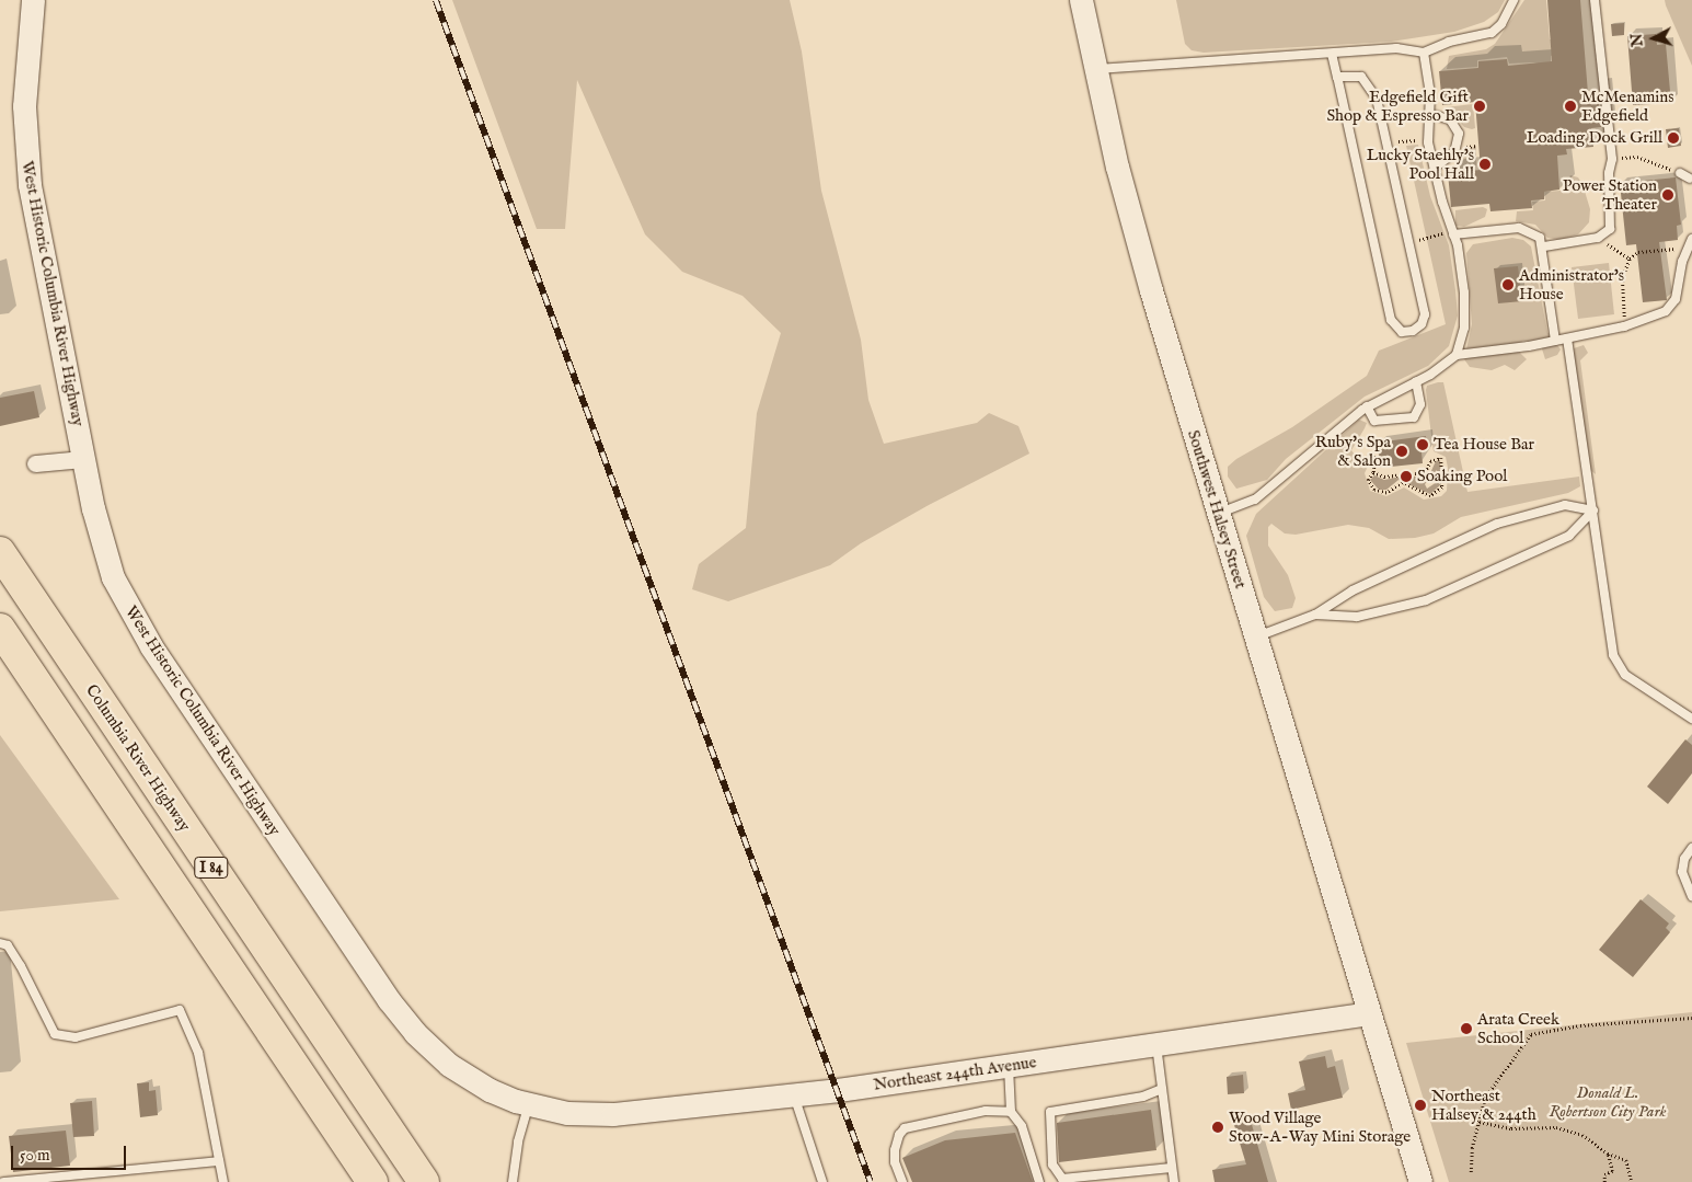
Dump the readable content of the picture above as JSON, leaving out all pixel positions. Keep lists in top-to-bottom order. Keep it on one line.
{"streets":{"highway":["Columbia River Highway","I 84"],"street":["West Historic Columbia River Highway","Southwest Halsey Street","Northeast 244th Avenue"]},"crossings":[["West Historic Columbia River Highway","Northeast 244th Avenue"],["Southwest Halsey Street","Northeast 244th Avenue"]],"parks":["Donald L. Robertson City Park"],"places":["Edgefield Gift Shop & Espresso Bar","McMenamins Edgefield","Loading Dock Grill","Lucky Staehly's Pool Hall","Power Station Theater","Administrator's House","Tea House Bar","Ruby's Spa & Salon","Soaking Pool","Arata Creek School","Northeast Halsey & 244th","Wood Village Stow-A-Way Mini Storage"],"scale_bar":"50 m","north":"left"}
